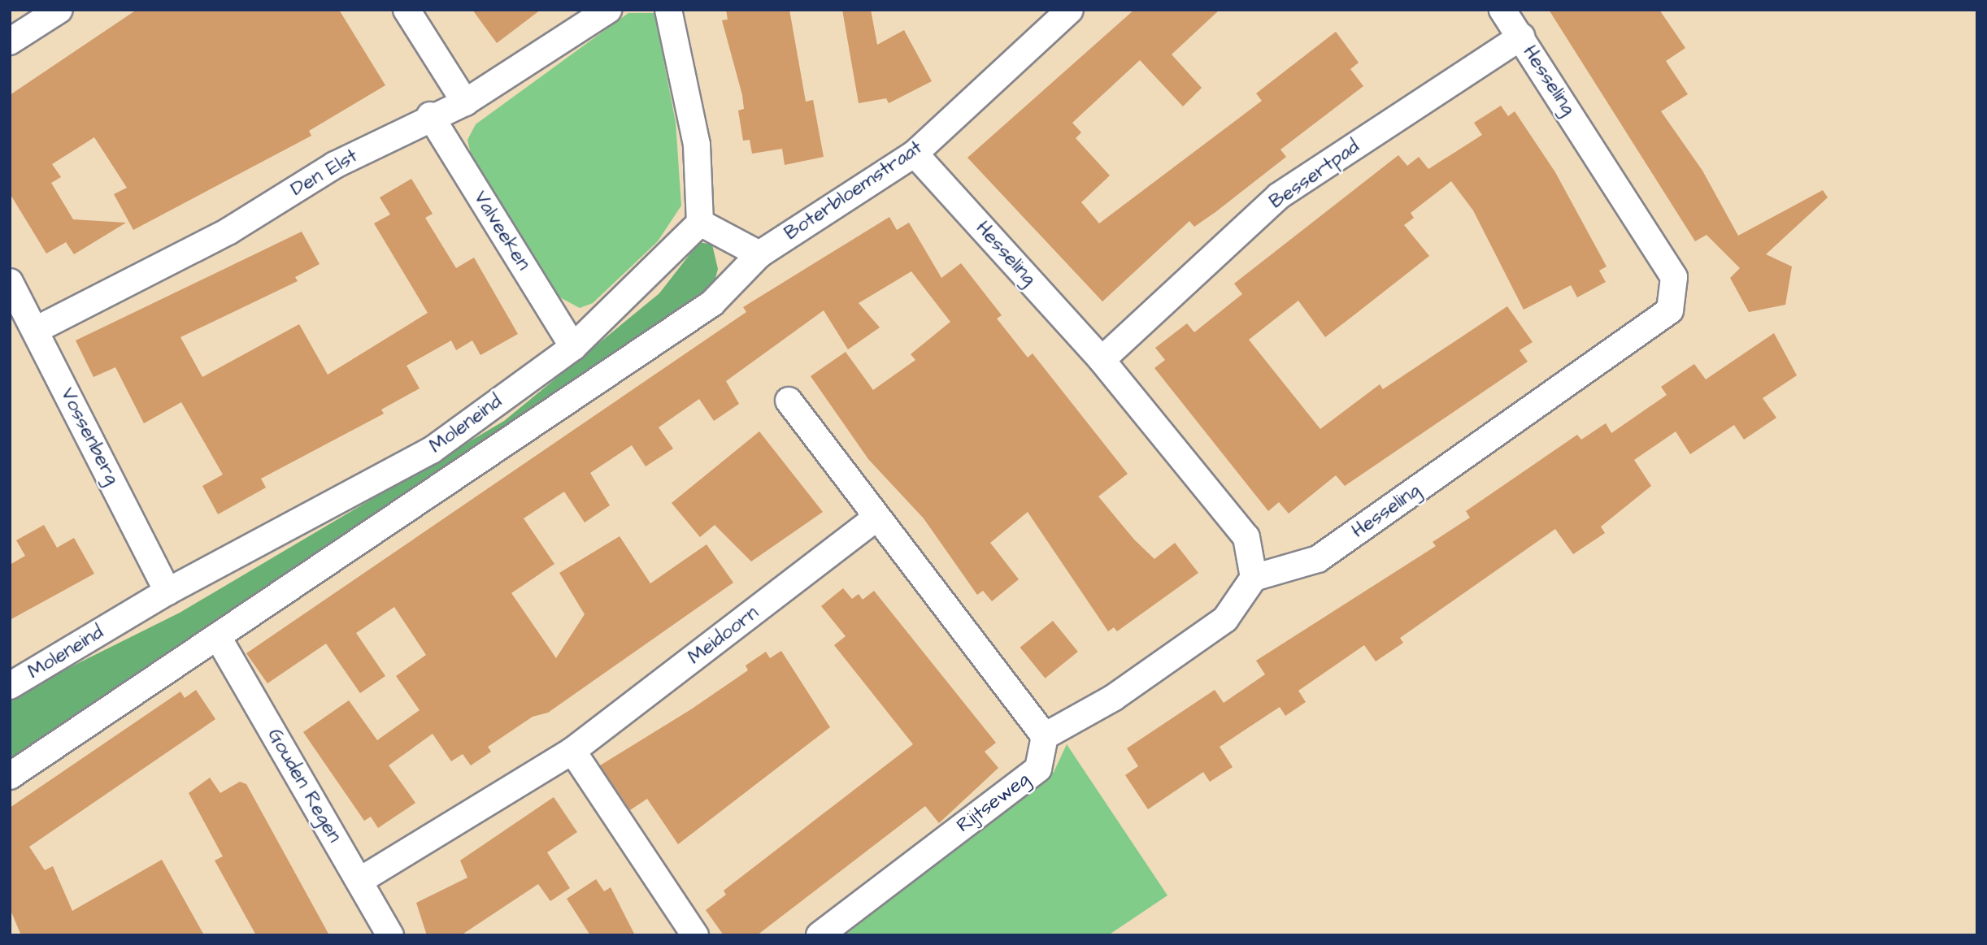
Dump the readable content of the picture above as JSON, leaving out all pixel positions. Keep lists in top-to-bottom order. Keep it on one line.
{"streets":{"street":["Hesseling","Den Elst","Bessertpad","Boterbloemstraat","Valveeken","Moleneind","Vossenberg","Meidoorn","Gouden Regen","Rijtseweg"]},"crossings":[["Hesseling","Bessertpad"],["Hesseling","Boterbloemstraat"],["Den Elst","Valveeken"],["Den Elst","Vossenberg"],["Boterbloemstraat","Moleneind"],["Valveeken","Moleneind"],["Moleneind","Vossenberg"],["Moleneind","Gouden Regen"],["Meidoorn","Gouden Regen"]]}
